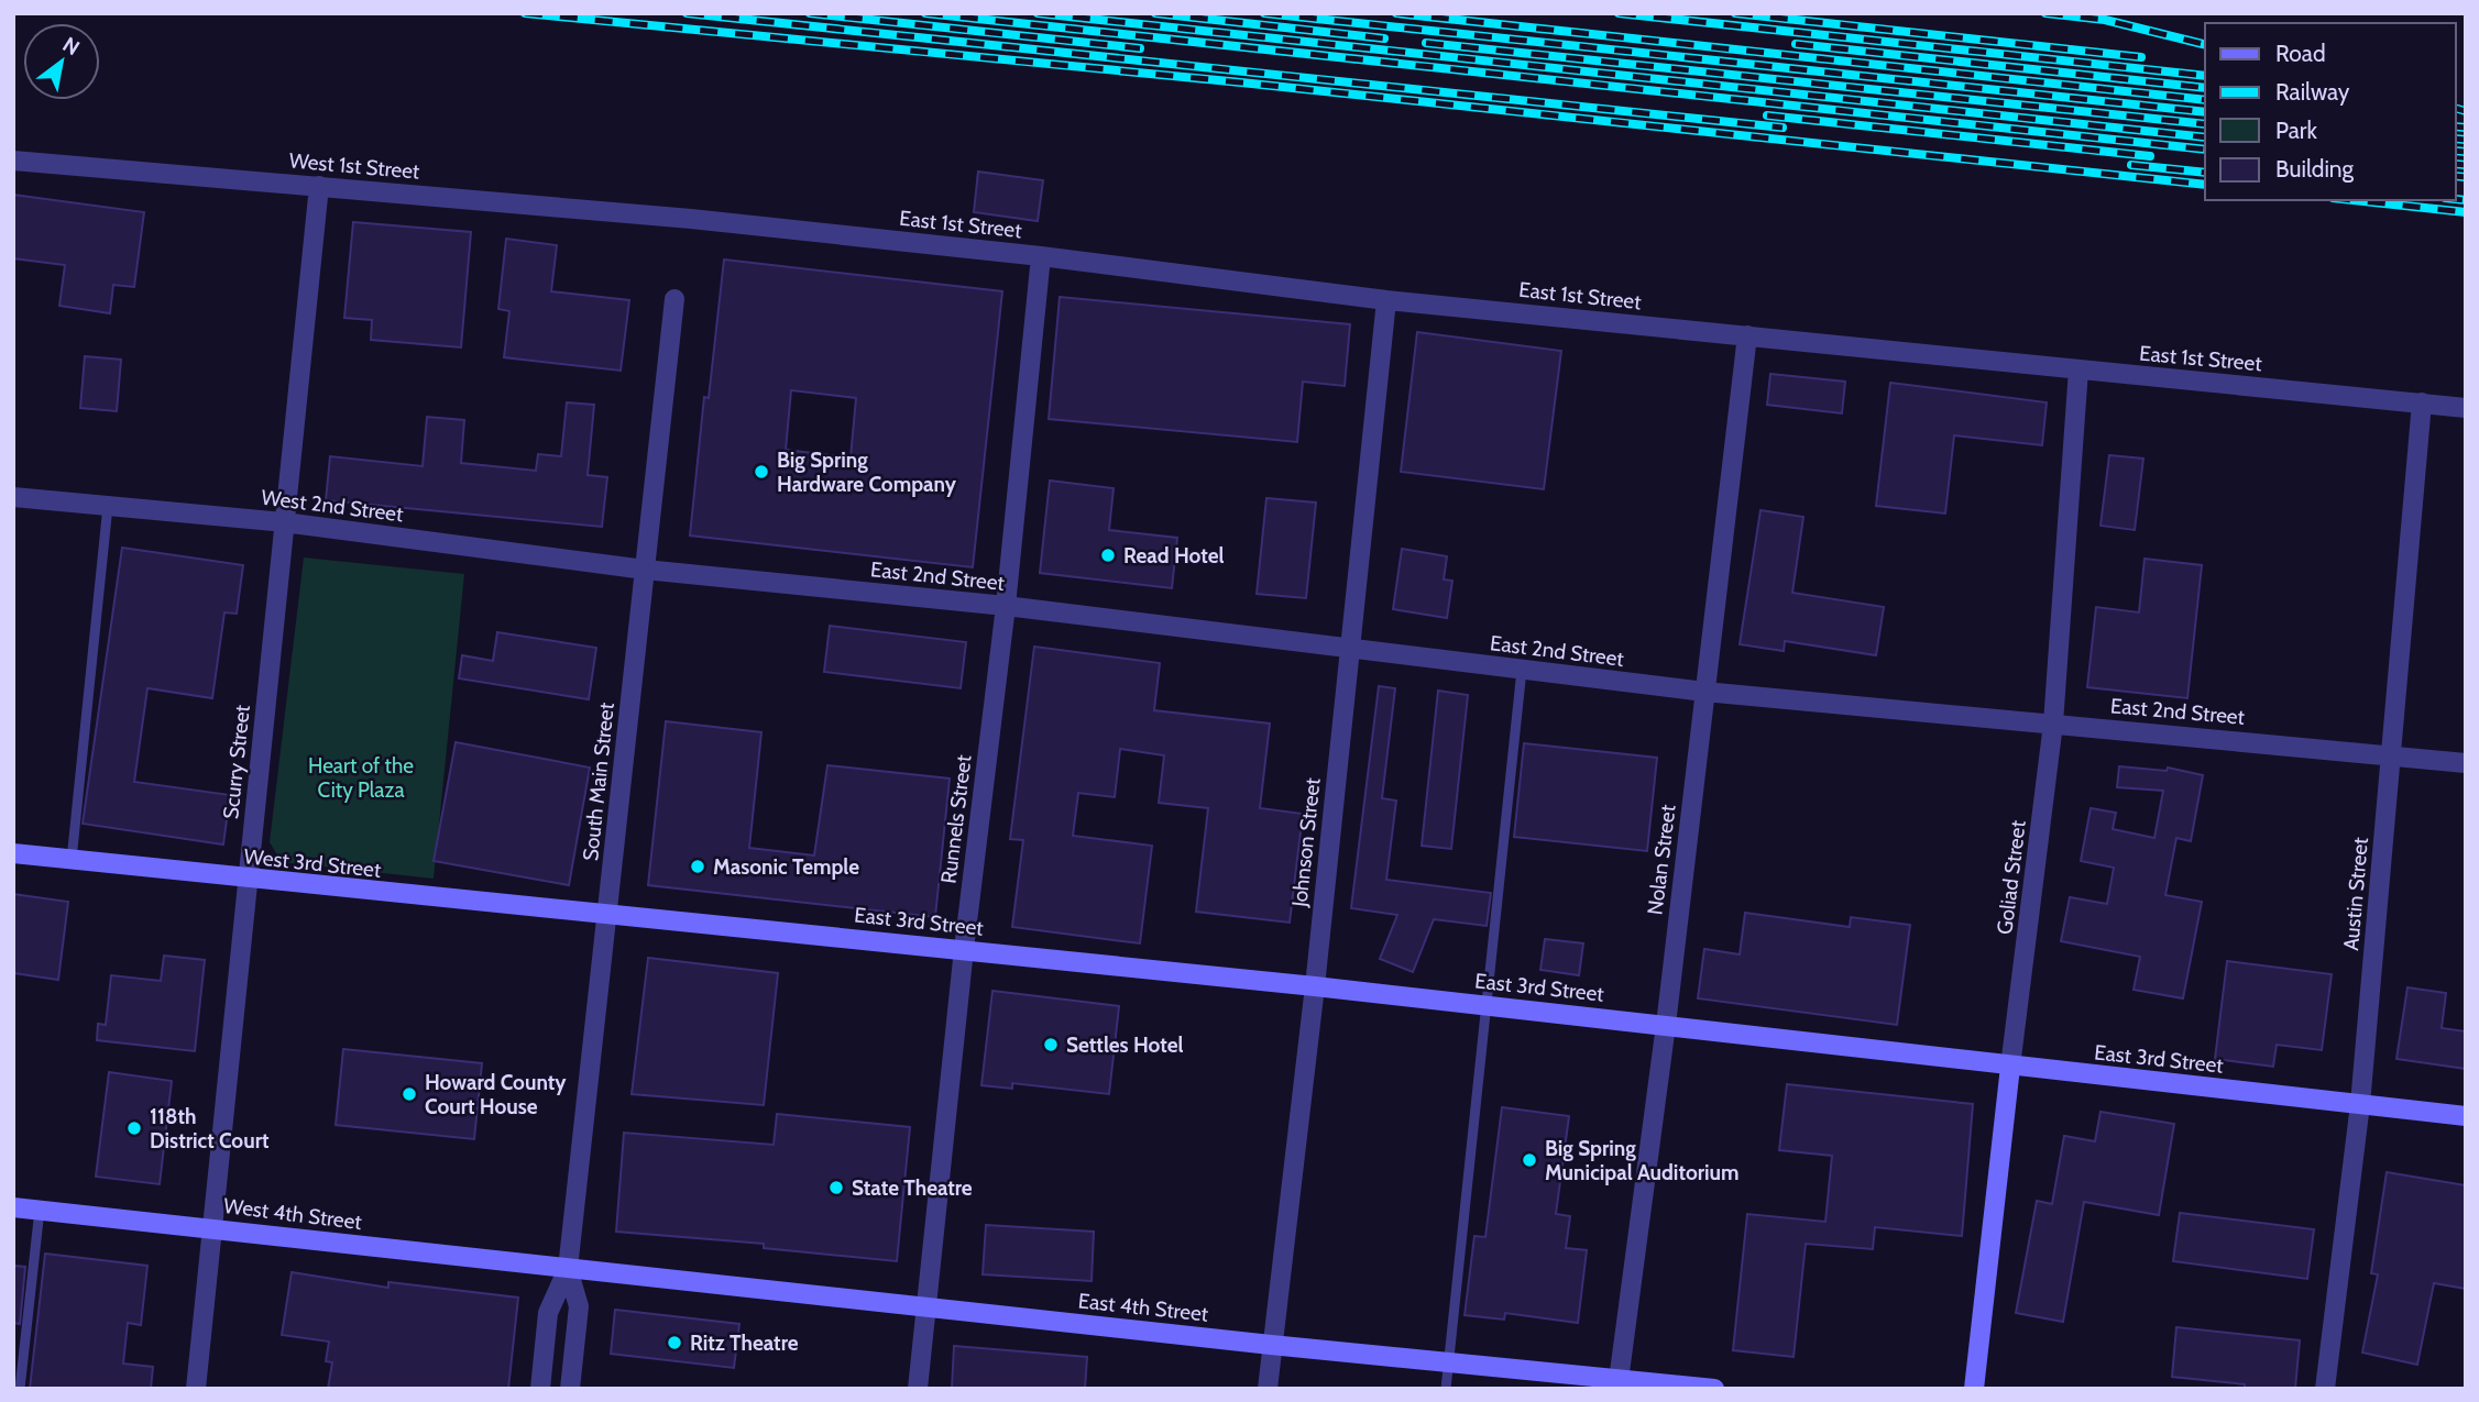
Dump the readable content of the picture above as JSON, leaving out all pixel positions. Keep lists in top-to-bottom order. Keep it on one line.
{"streets":{"main road":["West 3rd Street","Goliad Street","East 3rd Street","West 4th Street","East 4th Street"],"street":["West 1st Street","East 1st Street","West 2nd Street","East 2nd Street","Scurry Street","South Main Street","Runnels Street","Johnson Street","Nolan Street","Austin Street"]},"crossings":[["West 1st Street","East 1st Street"],["West 1st Street","Scurry Street"],["East 1st Street","Runnels Street"],["East 1st Street","Johnson Street"],["East 1st Street","Nolan Street"],["East 1st Street","Goliad Street"],["East 1st Street","Austin Street"],["West 2nd Street","East 2nd Street"],["West 2nd Street","Scurry Street"],["West 2nd Street","South Main Street"],["East 2nd Street","South Main Street"],["East 2nd Street","Runnels Street"],["East 2nd Street","Johnson Street"],["East 2nd Street","Nolan Street"],["East 2nd Street","Goliad Street"],["East 2nd Street","Austin Street"],["Scurry Street","West 3rd Street"],["Scurry Street","West 4th Street"],["South Main Street","West 3rd Street"],["South Main Street","East 3rd Street"],["South Main Street","West 4th Street"],["South Main Street","East 4th Street"],["Runnels Street","East 3rd Street"],["Runnels Street","East 4th Street"],["Johnson Street","East 3rd Street"],["Johnson Street","East 4th Street"],["Nolan Street","East 3rd Street"],["Nolan Street","East 4th Street"],["West 3rd Street","East 3rd Street"],["Goliad Street","East 3rd Street"],["Austin Street","East 3rd Street"],["West 4th Street","East 4th Street"]],"parks":["Heart of the City Plaza"],"places":["Big Spring Hardware Company","Read Hotel","Masonic Temple","Settles Hotel","Howard County Court House","118th District Court","Big Spring Municipal Auditorium","State Theatre","Ritz Theatre"],"legend":["Road","Railway","Park","Building"],"north":"top right"}
